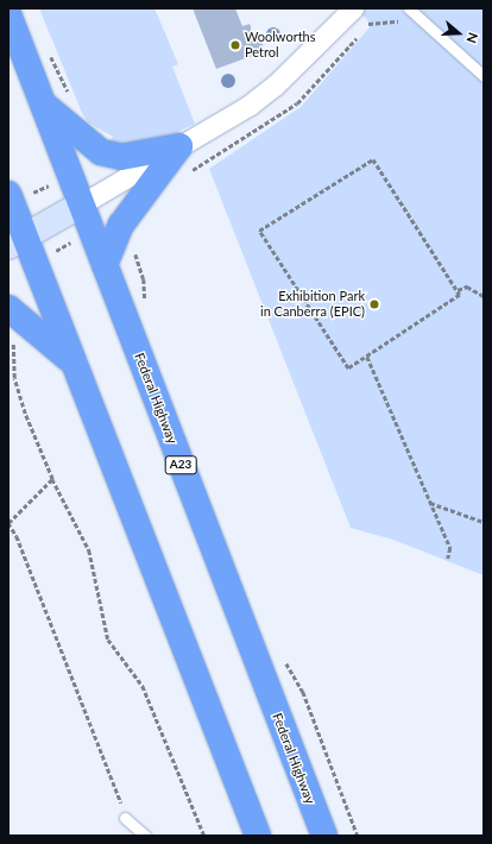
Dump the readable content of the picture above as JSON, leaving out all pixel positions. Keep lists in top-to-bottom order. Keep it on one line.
{"streets":{"highway":["Federal Highway","A23"]},"places":["Woolworths Petrol","Exhibition Park in Canberra (EPIC)"],"north":"right"}
